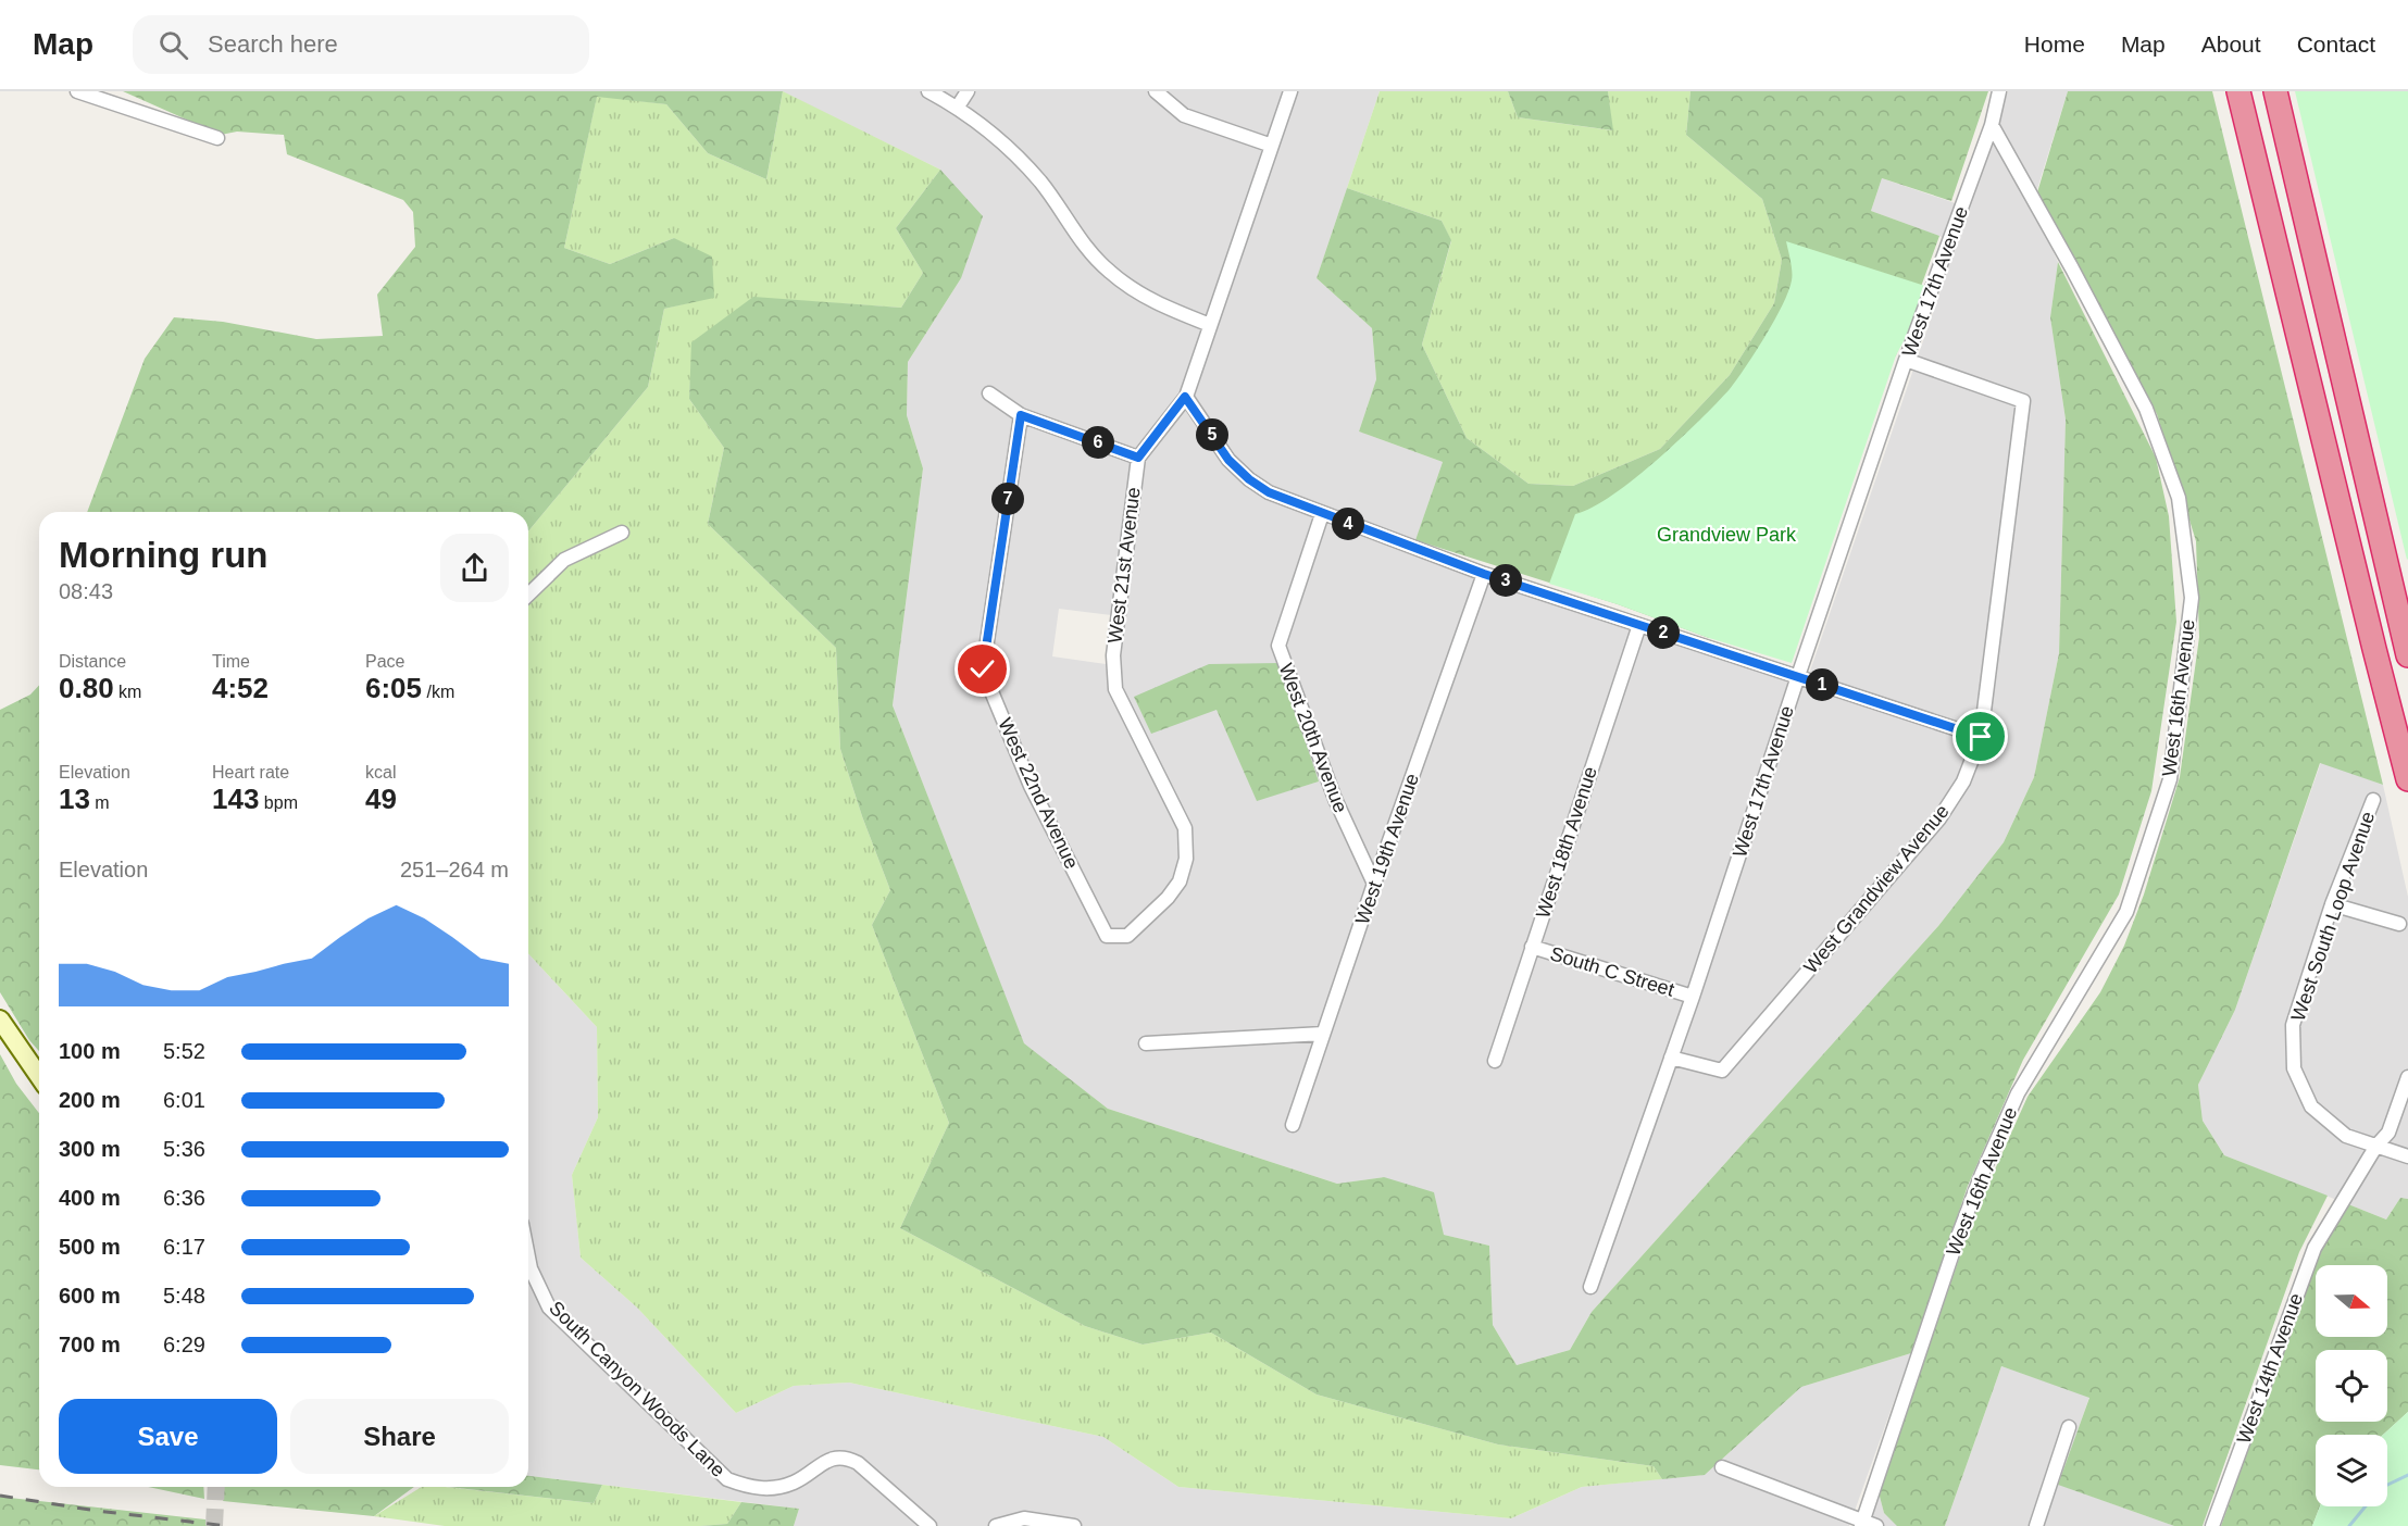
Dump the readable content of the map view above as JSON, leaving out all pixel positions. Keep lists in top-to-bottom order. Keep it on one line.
{"streets":{"street":["West 17th Avenue","West 21st Avenue","West 16th Avenue","West 20th Avenue","West 22nd Avenue","West 18th Avenue","West 19th Avenue","West Grandview Avenue","West South Loop Avenue","South C Street","West 14th Avenue","South Canyon Woods Lane"]},"crossings":[["West 17th Avenue","West 16th Avenue"],["West 17th Avenue","West Grandview Avenue"],["West 17th Avenue","South C Street"],["West 21st Avenue","West 22nd Avenue"],["West 20th Avenue","West 19th Avenue"],["West 18th Avenue","South C Street"],["West South Loop Avenue","West 14th Avenue"]],"parks":["Grandview Park"],"north":"right","page":{"header":"Map","search":"Search here","nav":["Home","Map","About","Contact"],"pins":["5","6","7","4","3","2","1"],"heading":["Morning run","08:43"],"stats":[["Distance","0.80 km"],["Time","4:52"],["Pace","6:05 /km"],["Elevation","13 m"],["Heart rate","143 bpm"],["kcal","49"]],"chart":["Elevation","251–264 m"],"list":[{"name":"100 m","note":"5:52"},{"name":"200 m","note":"6:01"},{"name":"300 m","note":"5:36"},{"name":"400 m","note":"6:36"},{"name":"500 m","note":"6:17"},{"name":"600 m","note":"5:48"},{"name":"700 m","note":"6:29"}],"buttons":["Save","Share"]}}
